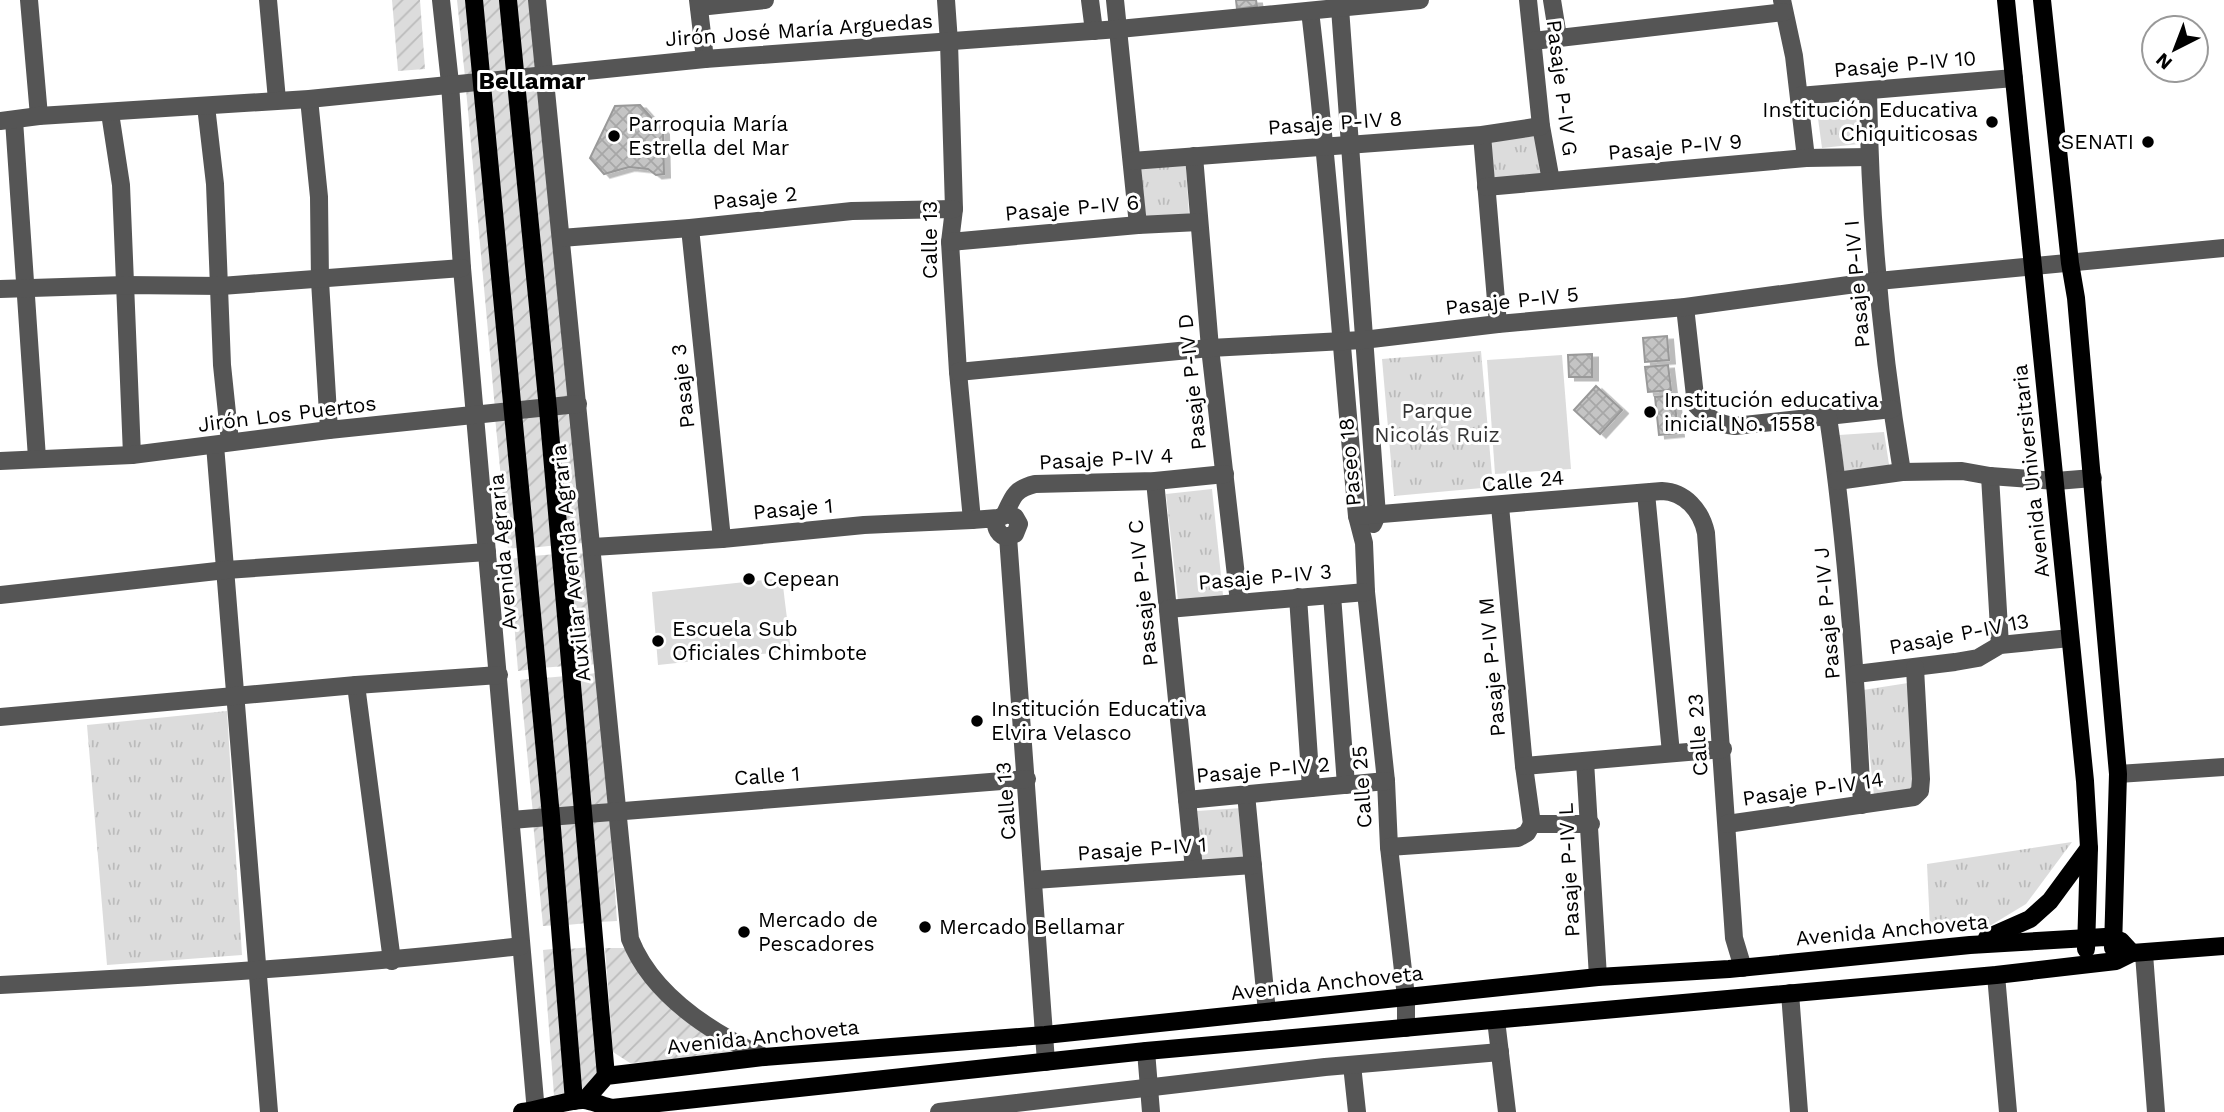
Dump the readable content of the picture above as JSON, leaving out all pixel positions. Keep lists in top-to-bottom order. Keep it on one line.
{"streets":{"main road":["Avenida Universitaria","Avenida Agraria","Avenida Anchoveta"],"street":["Jirón José María Arguedas","Pasaje P-IV 10","Pasaje P-IV G","Pasaje P-IV 8","Pasaje P-IV 9","Pasaje 2","Pasaje P-IV 6","Calle 13","Pasaje P-IV I","Pasaje P-IV 5","Pasaje P-IV D","Pasaje 3","Jirón Los Puertos","Pasaje P-IV 4","Paseo 18","Calle 24","Pasaje 1","Auxiliar Avenida Agraria","Pasaje P-IV 3","Passaje P-IV C","Pasaje P-IV J","Pasaje P-IV 13","Pasaje P-IV M","Calle 23","Pasaje P-IV 2","Calle 1","Calle 25","Pasaje P-IV 14","Pasaje P-IV 1","Pasaje P-IV L"]},"crossings":[["Jirón José María Arguedas","Calle 13"],["Jirón José María Arguedas","Paseo 18"],["Jirón José María Arguedas","Avenida Agraria"],["Jirón José María Arguedas","Auxiliar Avenida Agraria"],["Pasaje P-IV 10","Pasaje P-IV I"],["Pasaje P-IV 10","Avenida Universitaria"],["Pasaje P-IV G","Pasaje P-IV 8"],["Pasaje P-IV G","Pasaje P-IV 9"],["Pasaje P-IV 8","Pasaje P-IV D"],["Pasaje P-IV 8","Paseo 18"],["Pasaje P-IV 9","Pasaje P-IV I"],["Pasaje 2","Calle 13"],["Pasaje 2","Pasaje 3"],["Pasaje 2","Auxiliar Avenida Agraria"],["Pasaje P-IV 6","Calle 13"],["Pasaje P-IV 6","Pasaje P-IV D"],["Calle 13","Pasaje P-IV 5"],["Calle 13","Pasaje P-IV 4"],["Calle 13","Pasaje 1"],["Calle 13","Calle 1"],["Calle 13","Pasaje P-IV 1"],["Calle 13","Avenida Anchoveta"],["Pasaje P-IV I","Pasaje P-IV 5"],["Pasaje P-IV 5","Pasaje P-IV D"],["Pasaje P-IV 5","Paseo 18"],["Pasaje P-IV 5","Avenida Universitaria"],["Pasaje P-IV D","Pasaje P-IV 4"],["Pasaje P-IV D","Pasaje P-IV 3"],["Pasaje 3","Pasaje 1"],["Jirón Los Puertos","Avenida Agraria"],["Jirón Los Puertos","Auxiliar Avenida Agraria"],["Pasaje P-IV 4","Pasaje 1"],["Pasaje P-IV 4","Passaje P-IV C"],["Paseo 18","Calle 24"],["Paseo 18","Calle 25"],["Avenida Universitaria","Pasaje P-IV 13"],["Avenida Universitaria","Avenida Anchoveta"],["Calle 24","Pasaje P-IV M"],["Calle 24","Calle 23"],["Pasaje 1","Auxiliar Avenida Agraria"],["Avenida Agraria","Calle 1"],["Auxiliar Avenida Agraria","Calle 1"],["Auxiliar Avenida Agraria","Avenida Anchoveta"],["Pasaje P-IV 3","Passaje P-IV C"],["Pasaje P-IV 3","Calle 25"],["Passaje P-IV C","Pasaje P-IV 2"],["Passaje P-IV C","Pasaje P-IV 1"],["Pasaje P-IV J","Pasaje P-IV 13"],["Pasaje P-IV J","Pasaje P-IV 14"],["Pasaje P-IV 13","Pasaje P-IV 14"],["Calle 23","Pasaje P-IV 14"],["Calle 23","Avenida Anchoveta"],["Pasaje P-IV 2","Calle 25"],["Calle 25","Avenida Anchoveta"],["Pasaje P-IV L","Avenida Anchoveta"]],"districts":["Bellamar"],"parks":["Parque Nicolás Ruiz"],"places":["Institución Educativa Chiquiticosas","Parroquia María Estrella del Mar","SENATI","Institución educativa inicial No. 1558","Cepean","Escuela Sub Oficiales Chimbote","Institución Educativa Elvira Velasco","Mercado Bellamar","Mercado de Pescadores"],"north":"bottom left"}
